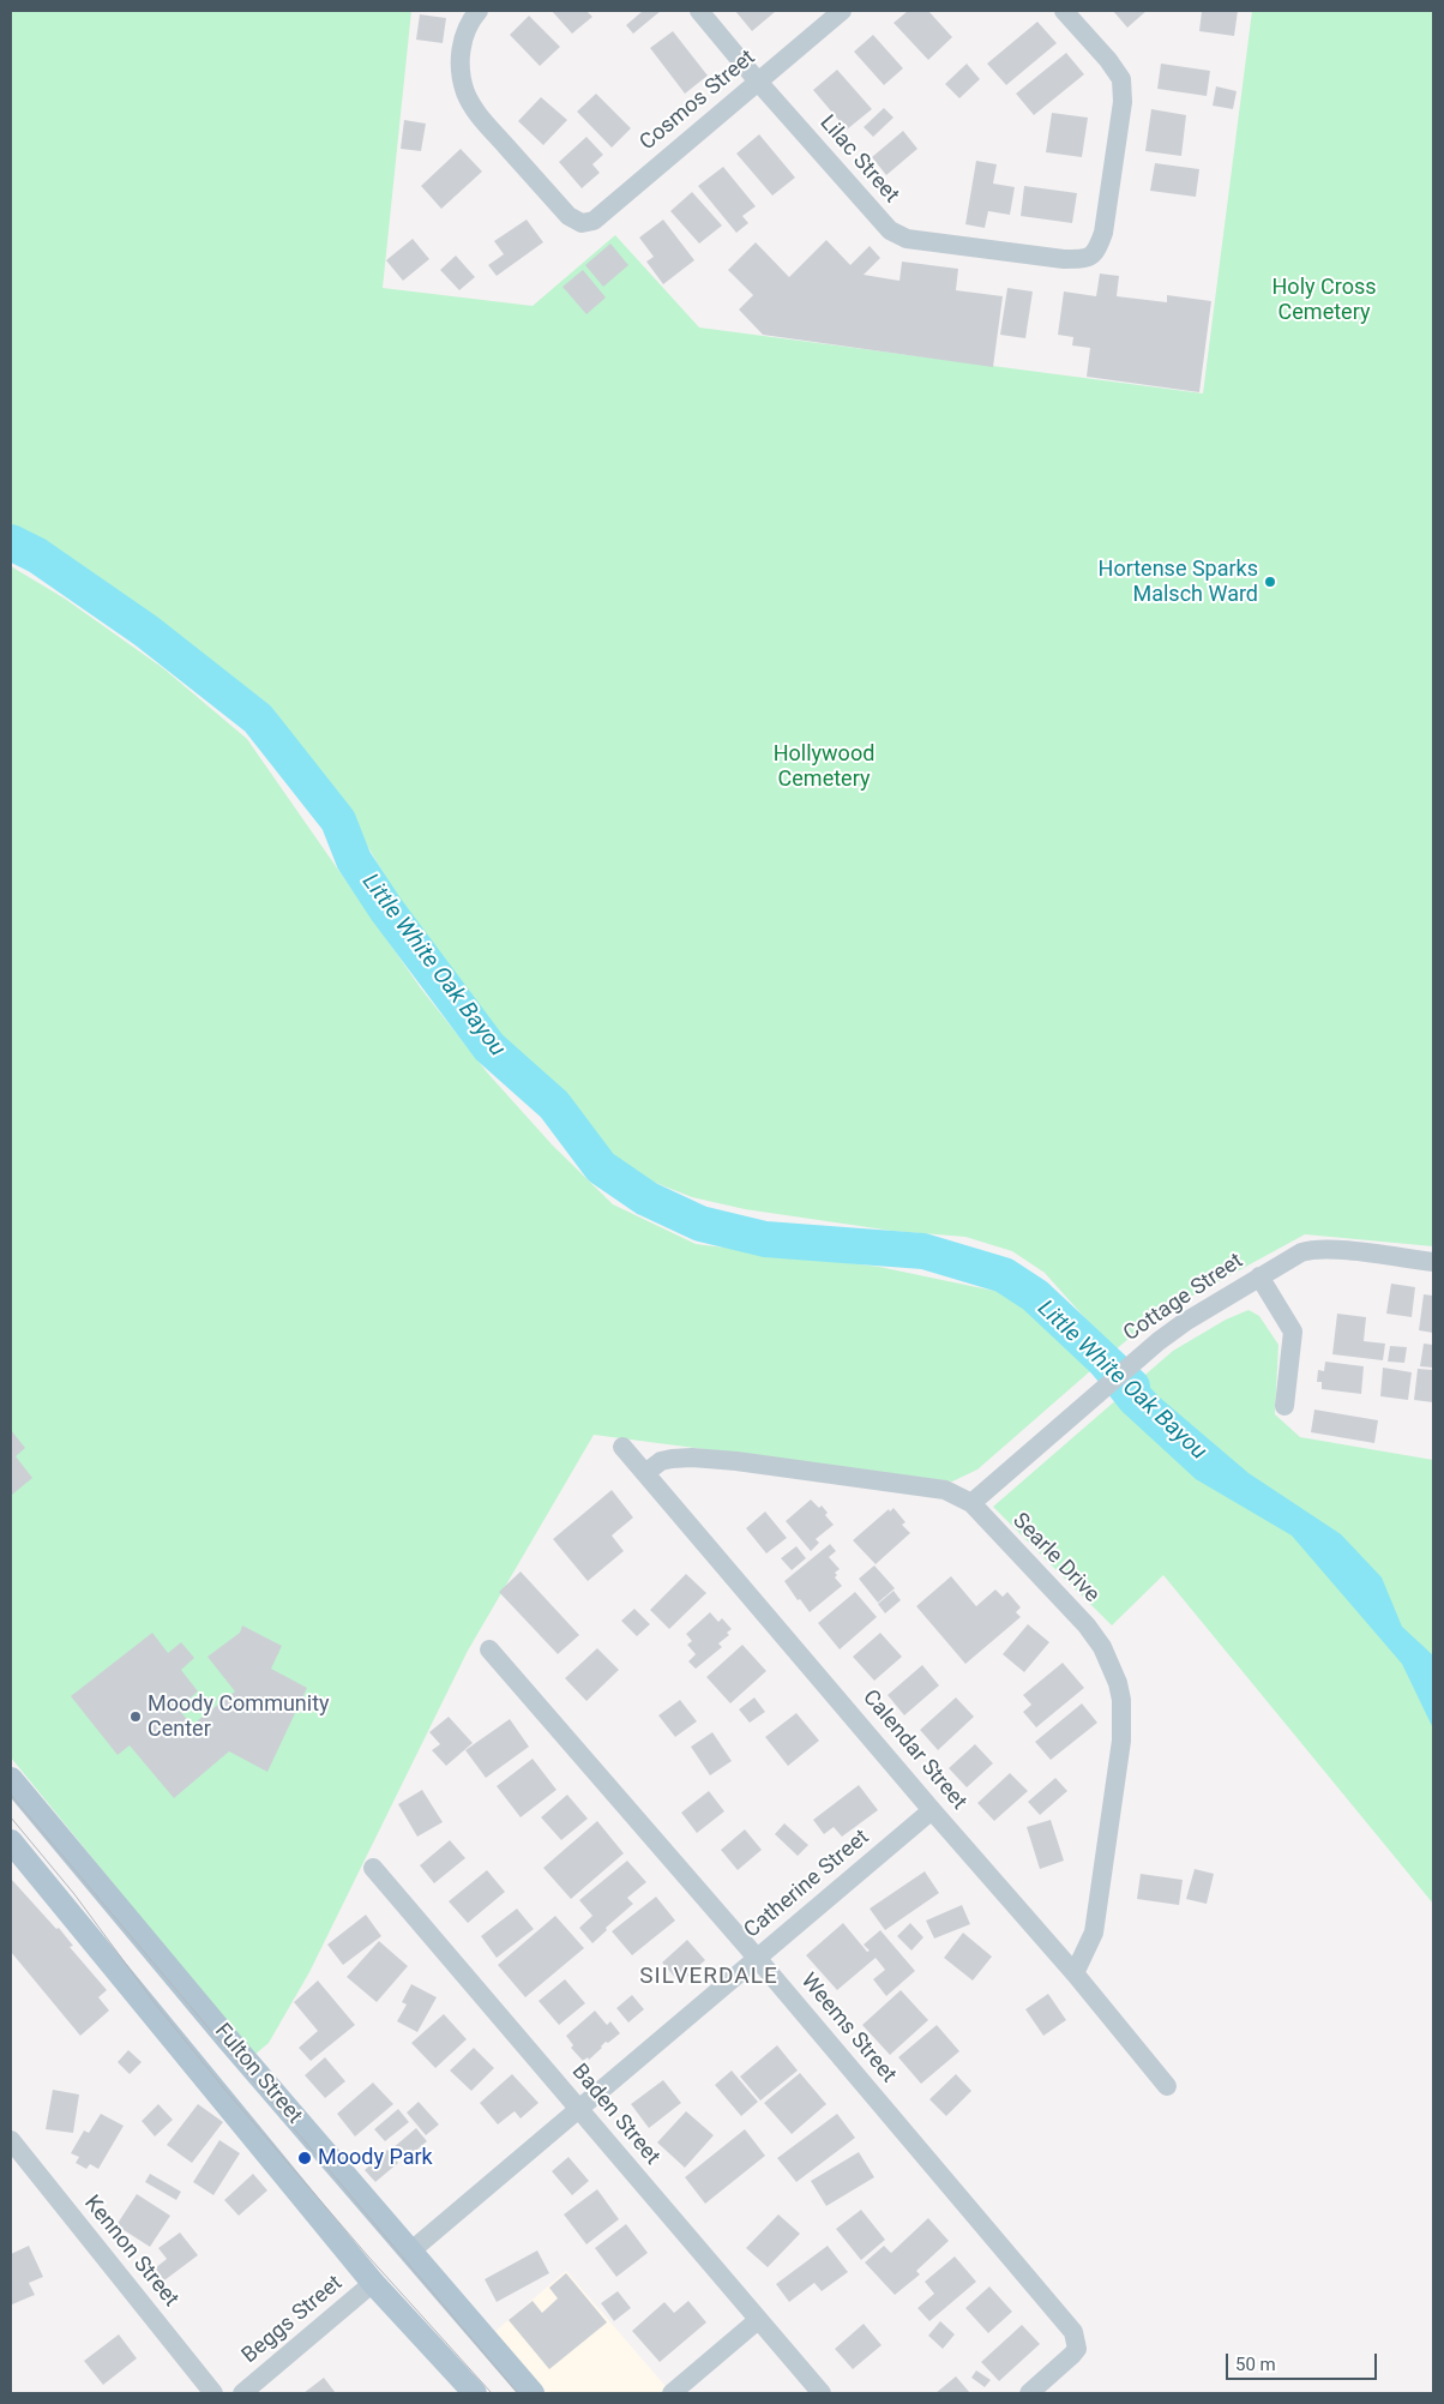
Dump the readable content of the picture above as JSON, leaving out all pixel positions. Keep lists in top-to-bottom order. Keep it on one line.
{"streets":{"main road":["Fulton Street"],"street":["Cosmos Street","Lilac Street","Cottage Street","Searle Drive","Calendar Street","Catherine Street","Weems Street","Baden Street","Kennon Street","Beggs Street"]},"crossings":[["Cosmos Street","Lilac Street"],["Cottage Street","Searle Drive"],["Searle Drive","Calendar Street"],["Calendar Street","Catherine Street"],["Catherine Street","Weems Street"],["Catherine Street","Fulton Street"],["Catherine Street","Baden Street"],["Fulton Street","Beggs Street"]],"districts":["SILVERDALE"],"water":["Little White Oak Bayou"],"parks":["Holy Cross Cemetery","Hollywood Cemetery"],"places":["Hortense Sparks Malsch Ward","Moody Community Center","Moody Park"],"scale_bar":"50 m"}
